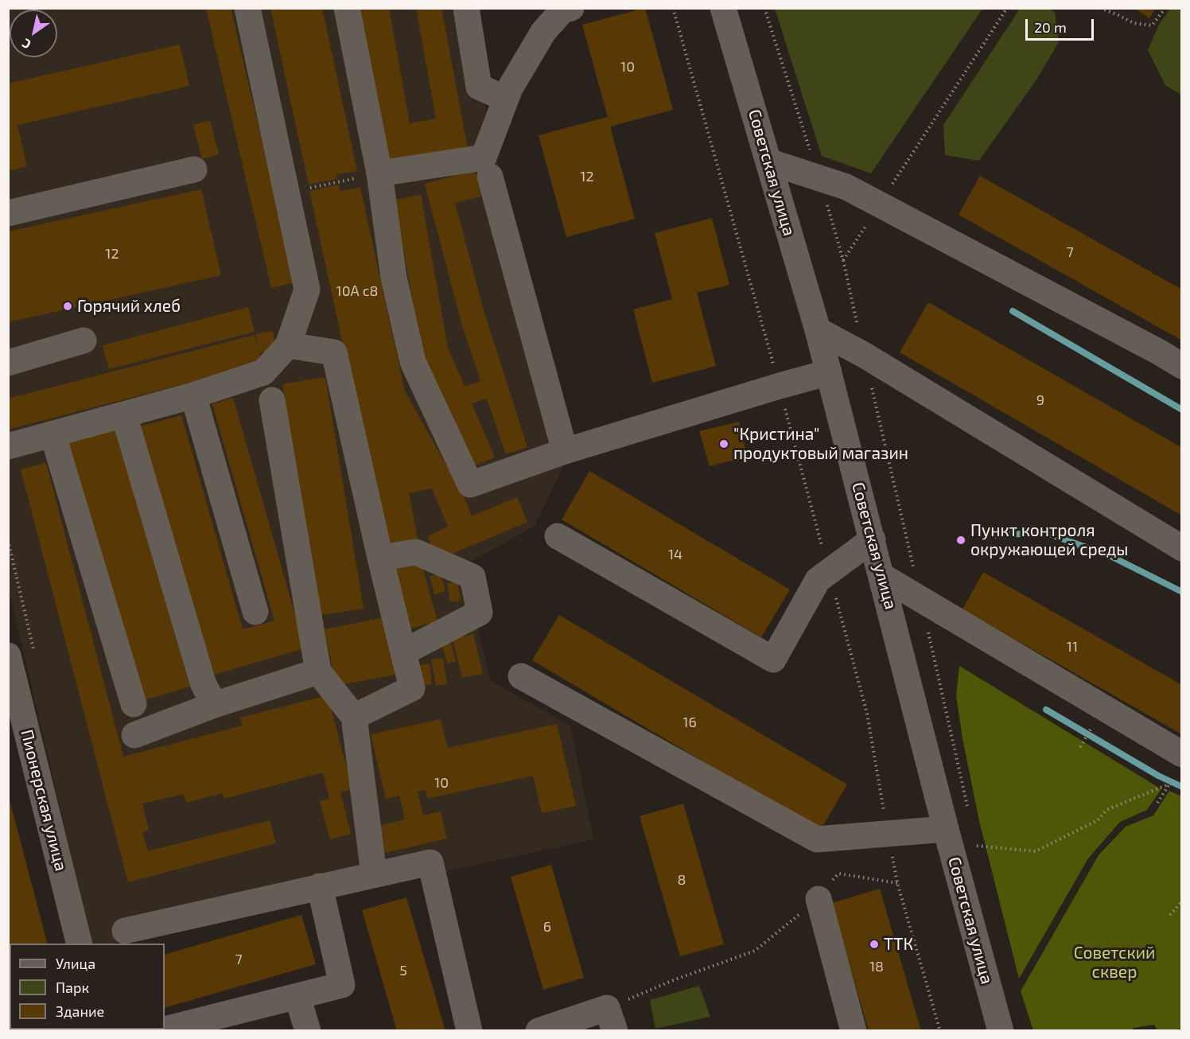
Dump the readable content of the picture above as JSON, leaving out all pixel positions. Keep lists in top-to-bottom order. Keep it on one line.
{"streets":{"street":["Советская улица","Пионерская улица"]},"parks":["Советский сквер"],"places":["Горячий хлеб","\"Кристина\" продуктовый магазин","Пункт контроля окружающей среды","ТТК"],"house_numbers":["10","12","7","12","10А с8","9","14","11","16","10","8","6","7","18","5"],"legend":["Улица","Парк","Здание"],"scale_bar":"20 m","north":"bottom left"}
